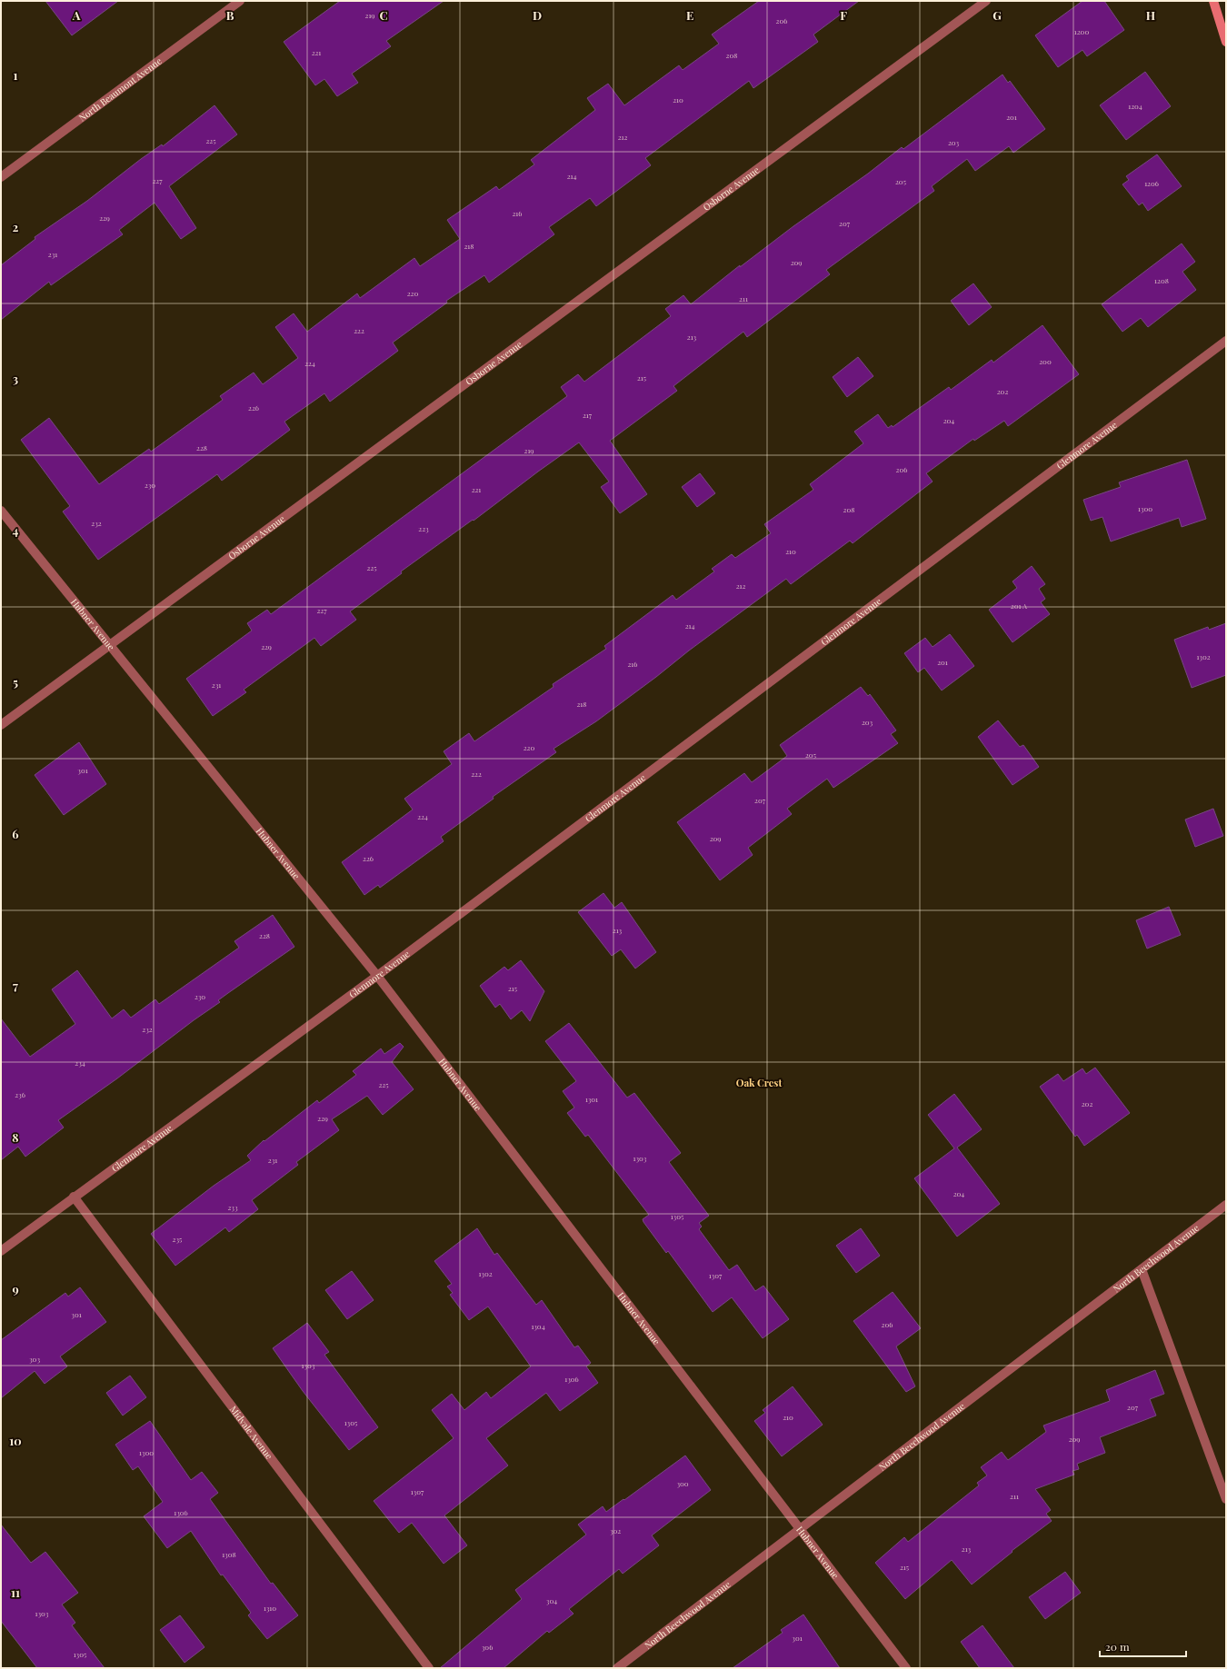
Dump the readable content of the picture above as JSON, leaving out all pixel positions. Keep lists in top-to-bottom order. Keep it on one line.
{"streets":{"street":["North Beaumont Avenue","Osborne Avenue","Glenmore Avenue","Hubner Avenue","North Beechwood Avenue","Midvale Avenue"]},"crossings":[["Osborne Avenue","Hubner Avenue"],["Glenmore Avenue","Hubner Avenue"],["Glenmore Avenue","Midvale Avenue"],["Hubner Avenue","North Beechwood Avenue"]],"districts":["Oak Crest"],"house_numbers":["219","206","1200","221","208","210","1204","201","212","225","203","214","227","205","1206","216","229","207","218","231","209","1208","220","211","222","213","200","224","215","202","226","217","204","228","219","206","230","221","1300","208","232","223","210","225","212","201 A","227","214","229","1302","201","216","231","218","203","220","205","301","222","207","224","209","226","213","228","215","230","232","234","225","236","1301","202","229","1303","231","204","233","1305","235","1302","1307","301","206","1304","303","1303","1306","207","210","1305","209","1300","300","1307","211","1306","302","213","1308","215","304","1310","1303","301","306","1305"],"scale_bar":"20 m","grid":{"columns":["A","B","C","D","E","F","G","H"],"rows":["1","2","3","4","5","6","7","8","9","10","11"]}}
